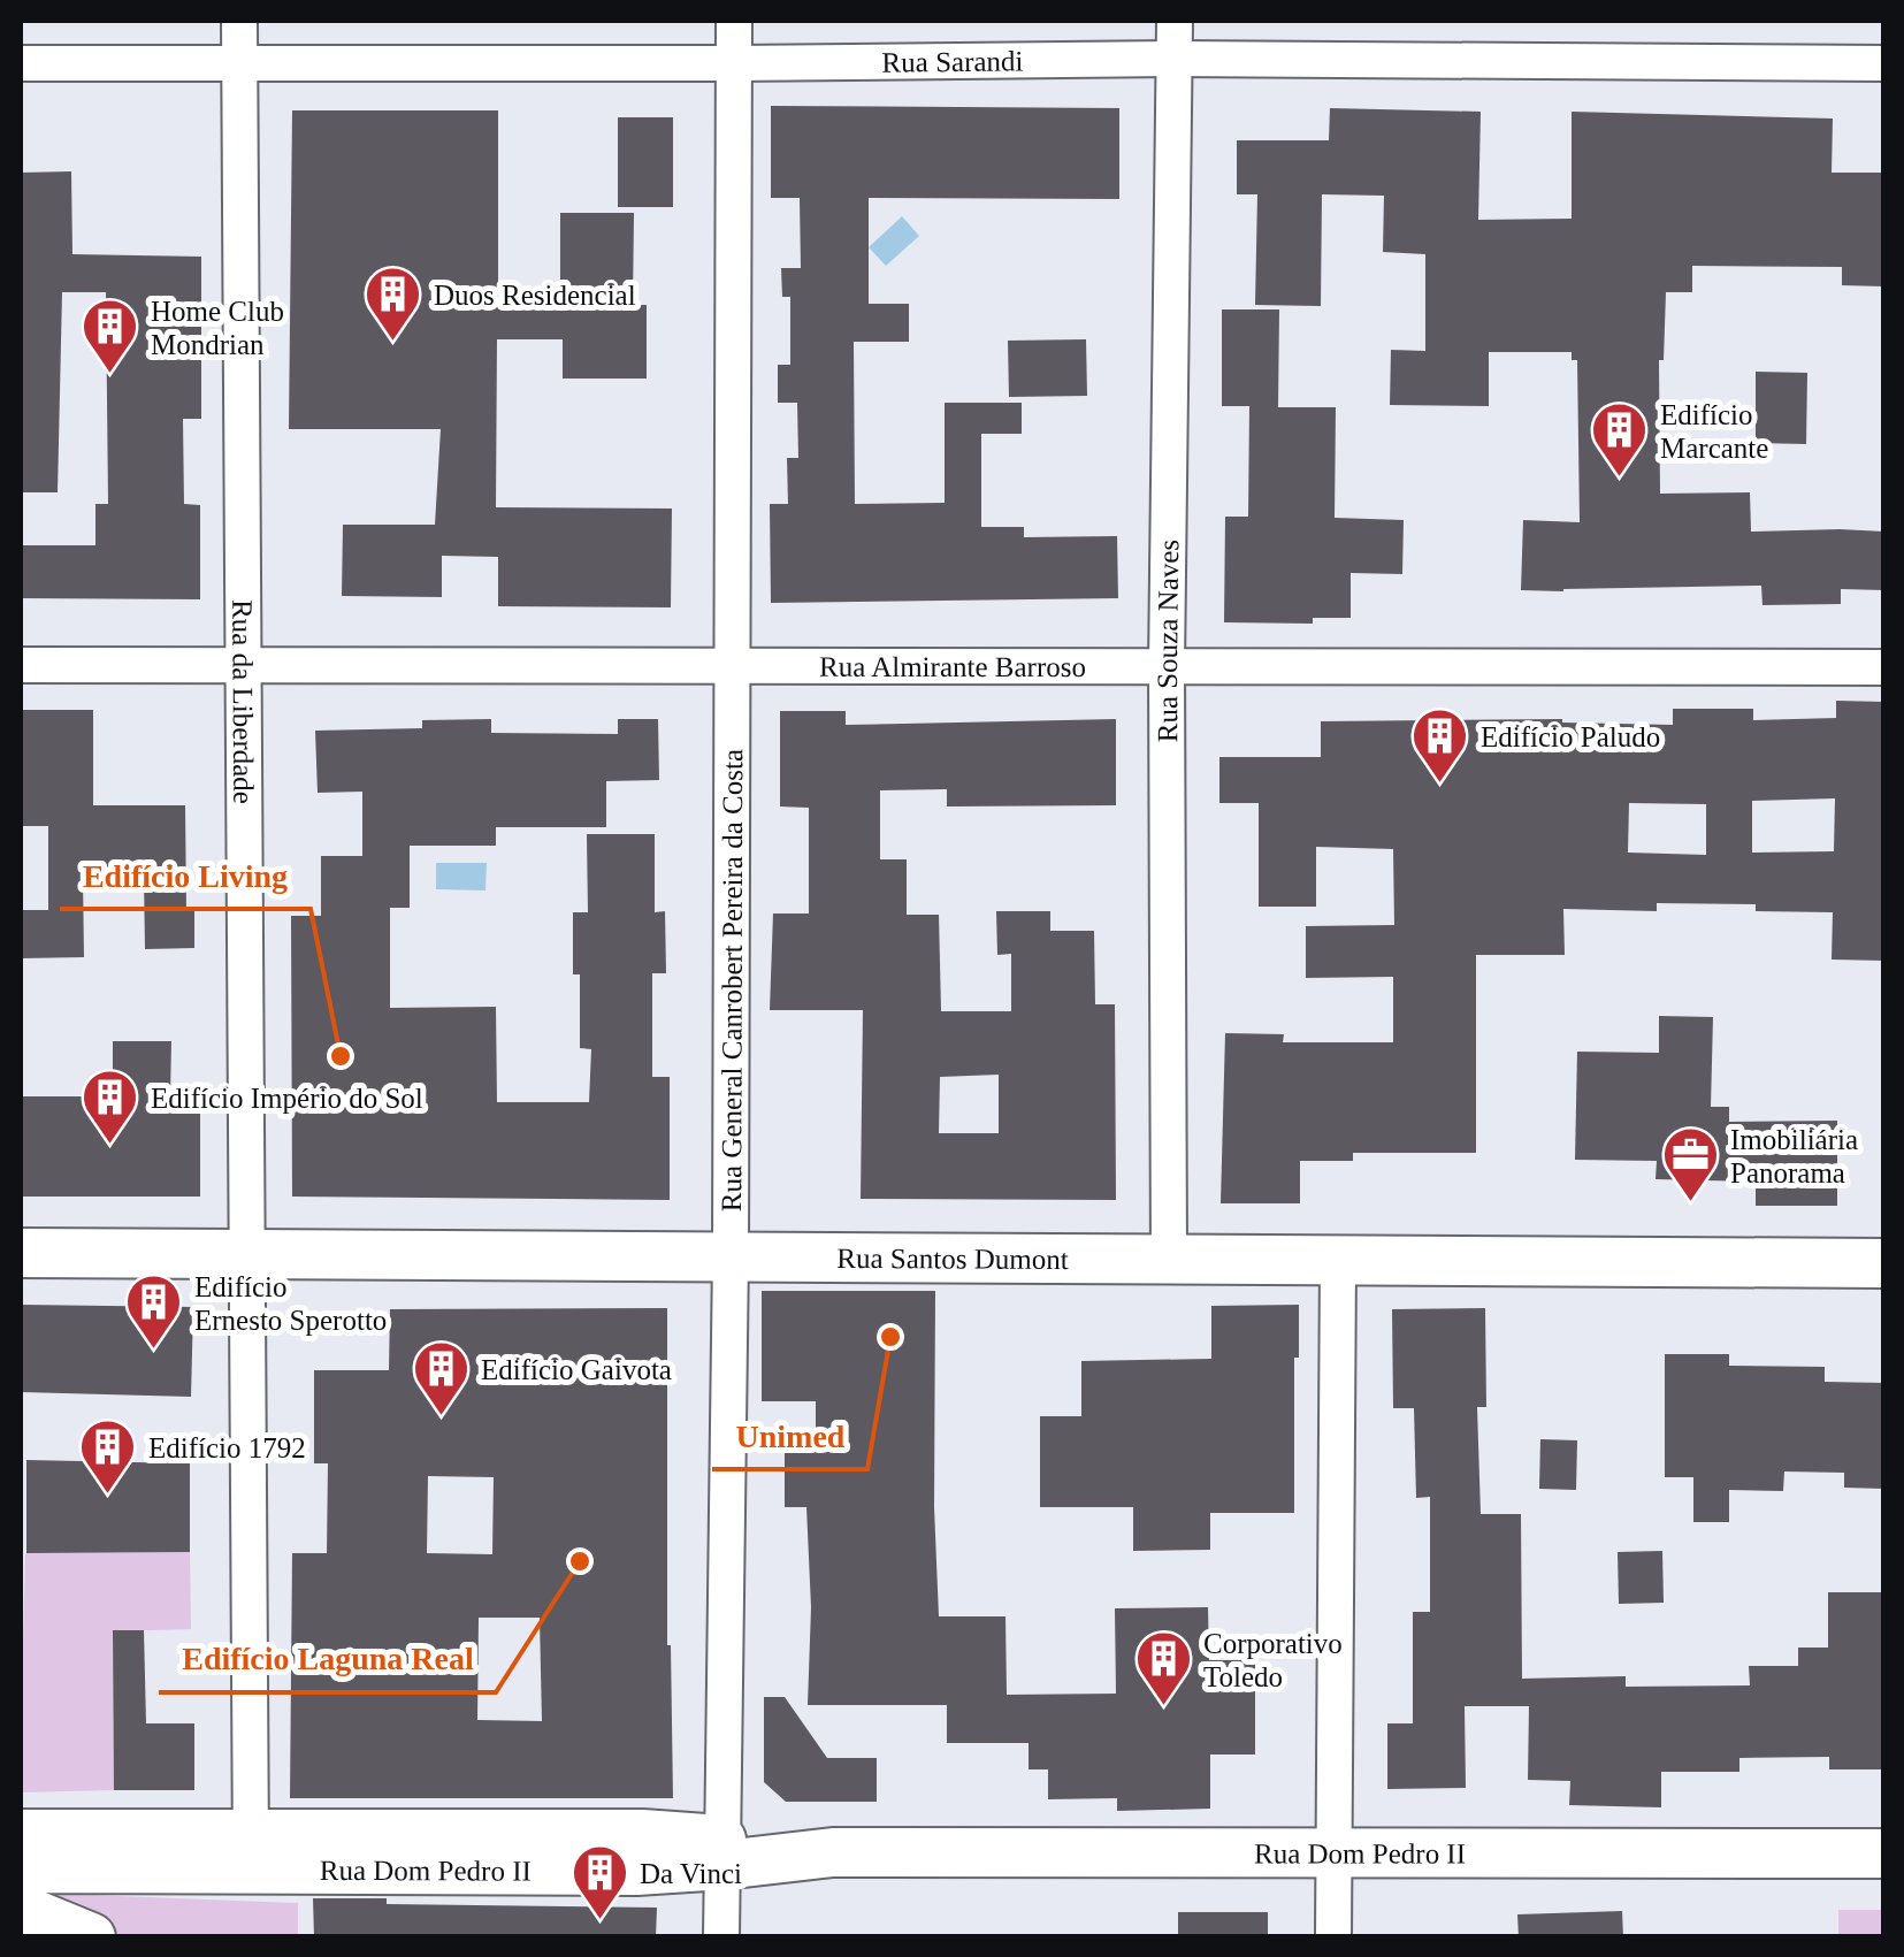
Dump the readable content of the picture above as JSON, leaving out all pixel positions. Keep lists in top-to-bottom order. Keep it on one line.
{"streets":{"street":["Rua Sarandi","Rua Souza Naves","Rua Almirante Barroso","Rua da Liberdade","Rua General Canrobert Pereira da Costa","Rua Santos Dumont","Rua Dom Pedro II"]},"crossings":[["Rua Sarandi","Rua Souza Naves"],["Rua Sarandi","Rua da Liberdade"],["Rua Sarandi","Rua General Canrobert Pereira da Costa"],["Rua Souza Naves","Rua Almirante Barroso"],["Rua Souza Naves","Rua Santos Dumont"],["Rua Almirante Barroso","Rua da Liberdade"],["Rua Almirante Barroso","Rua General Canrobert Pereira da Costa"],["Rua da Liberdade","Rua Santos Dumont"],["Rua da Liberdade","Rua Dom Pedro II"],["Rua General Canrobert Pereira da Costa","Rua Santos Dumont"],["Rua General Canrobert Pereira da Costa","Rua Dom Pedro II"]],"places":{"building":["Duos Residencial","Home Club Mondrian","Edifício Marcante","Edifício Paludo","Edifício Império do Sol","Edifício Ernesto Sperotto","Edifício Gaivota","Edifício 1792","Corporativo Toledo","Da Vinci"],"other":["Edifício Living","Unimed","Edifício Laguna Real"],"office":["Imobiliária Panorama"]}}
